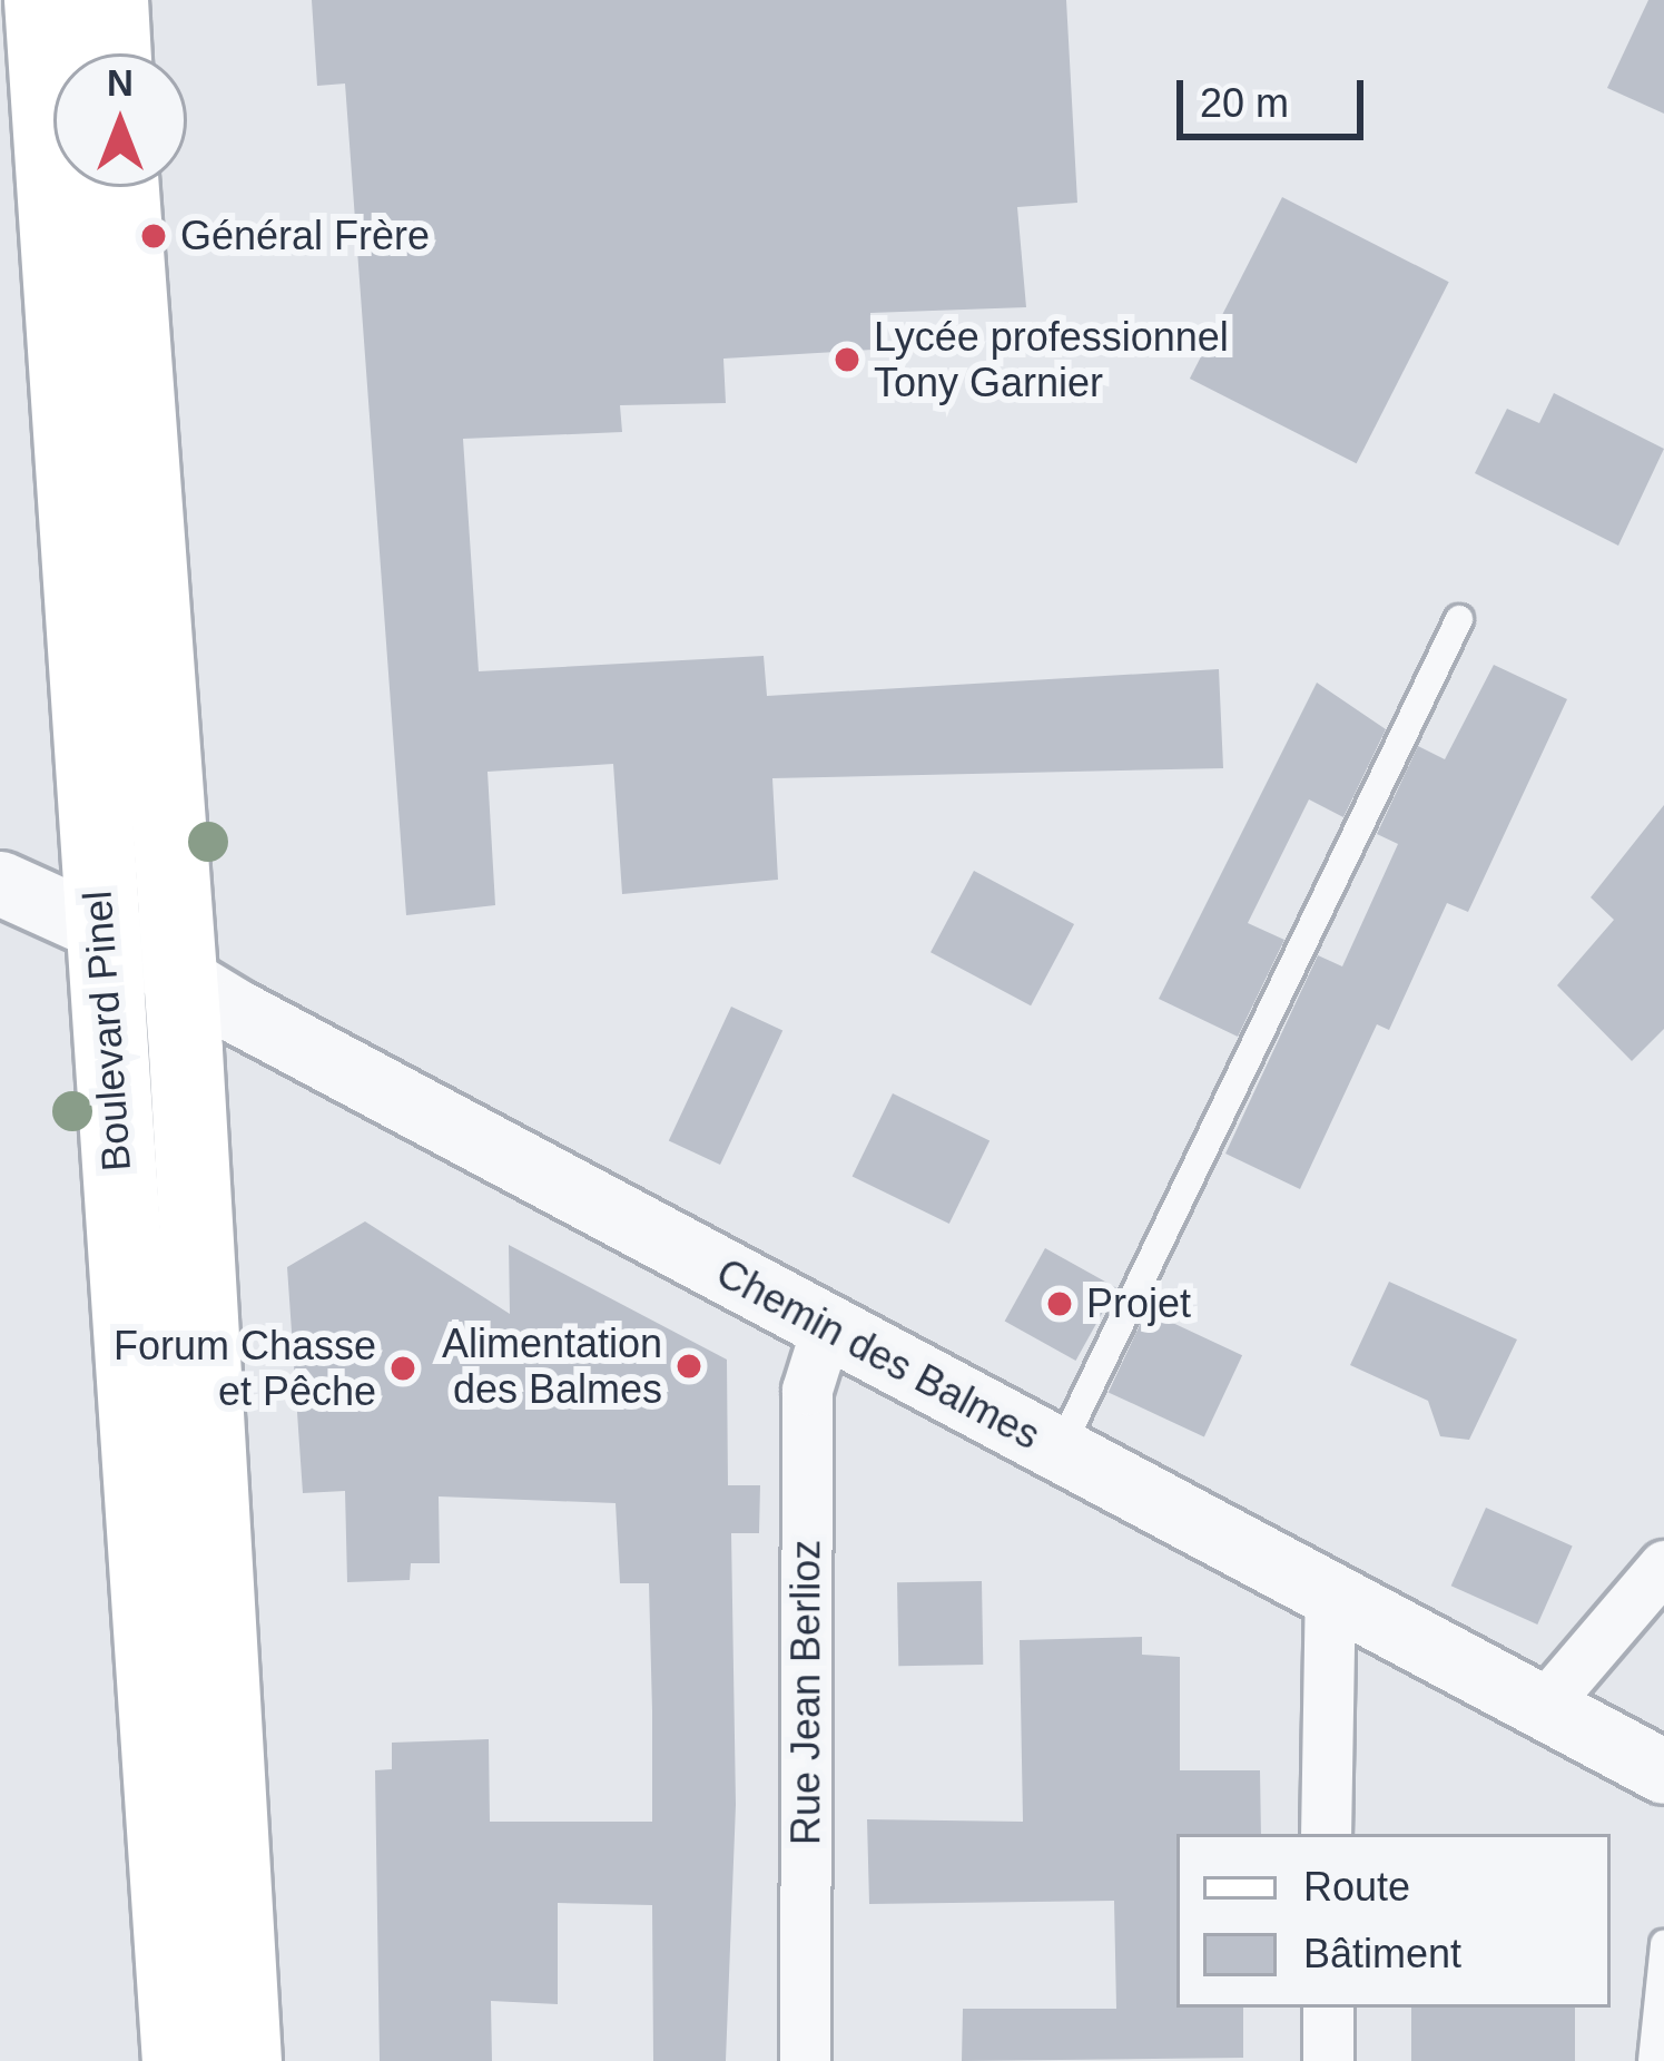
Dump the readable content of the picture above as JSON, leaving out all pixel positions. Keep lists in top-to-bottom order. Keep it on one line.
{"streets":{"main road":["Boulevard Pinel"],"street":["Chemin des Balmes","Rue Jean Berlioz"]},"crossings":[["Boulevard Pinel","Chemin des Balmes"],["Chemin des Balmes","Rue Jean Berlioz"]],"places":["Général Frère","Lycée professionnel Tony Garnier","Projet","Alimentation des Balmes","Forum Chasse et Pêche"],"legend":["Route","Bâtiment"],"scale_bar":"20 m","north":"top"}
